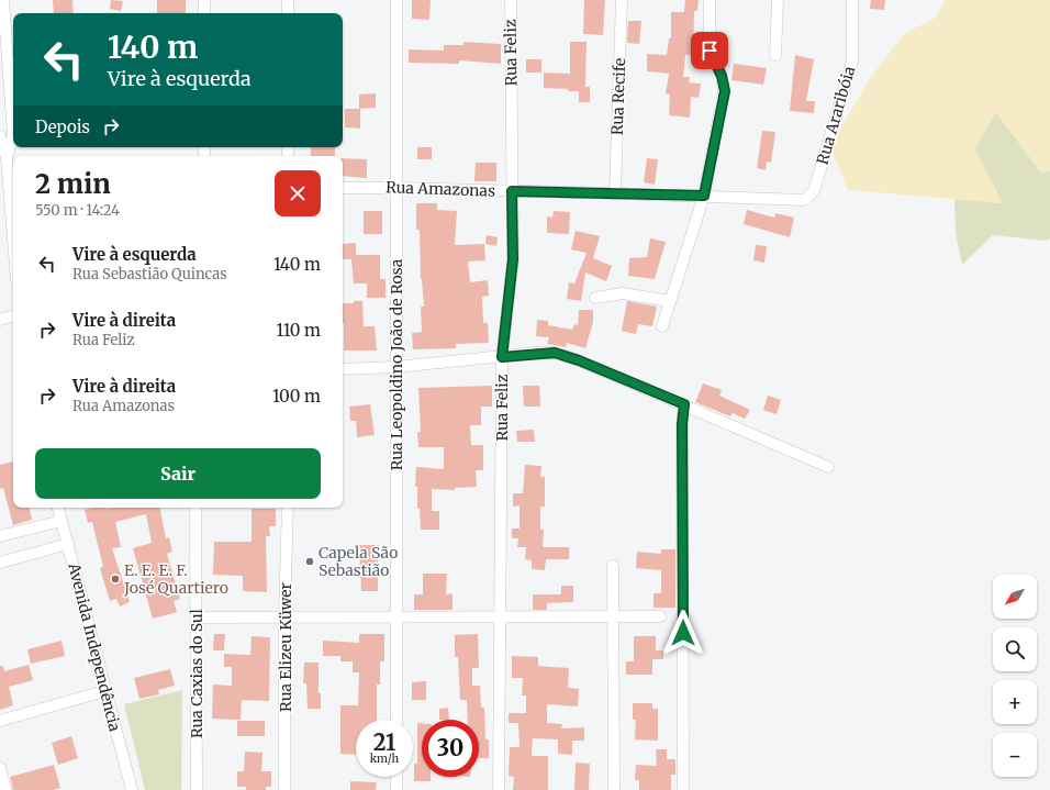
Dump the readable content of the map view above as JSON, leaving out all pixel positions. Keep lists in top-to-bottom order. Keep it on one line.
{"streets":{"street":["Rua Feliz","Rua Recife","Rua Araribóia","Rua Amazonas","Rua Leopoldino João de Rosa","Avenida Independência","Rua Elizeu Küwer","Rua Caxias do Sul"]},"crossings":[["Rua Feliz","Rua Amazonas"],["Rua Recife","Rua Amazonas"],["Rua Araribóia","Rua Amazonas"],["Rua Amazonas","Rua Leopoldino João de Rosa"]],"places":["Capela São Sebastião","E. E. E. F. José Quartiero"],"north":"bottom left","page":{"turn":["140 m","Vire à esquerda"],"then":"Depois","heading":["2 min","550 m · 14:24"],"list":[{"name":"Vire à esquerda","note":"Rua Sebastião Quincas","value":"140 m"},{"name":"Vire à direita","note":"Rua Feliz","value":"110 m"},{"name":"Vire à direita","note":"Rua Amazonas","value":"100 m"}],"buttons":"Sair","map_buttons":["+","−"],"speed":"21 km/h","limit":"30"}}
